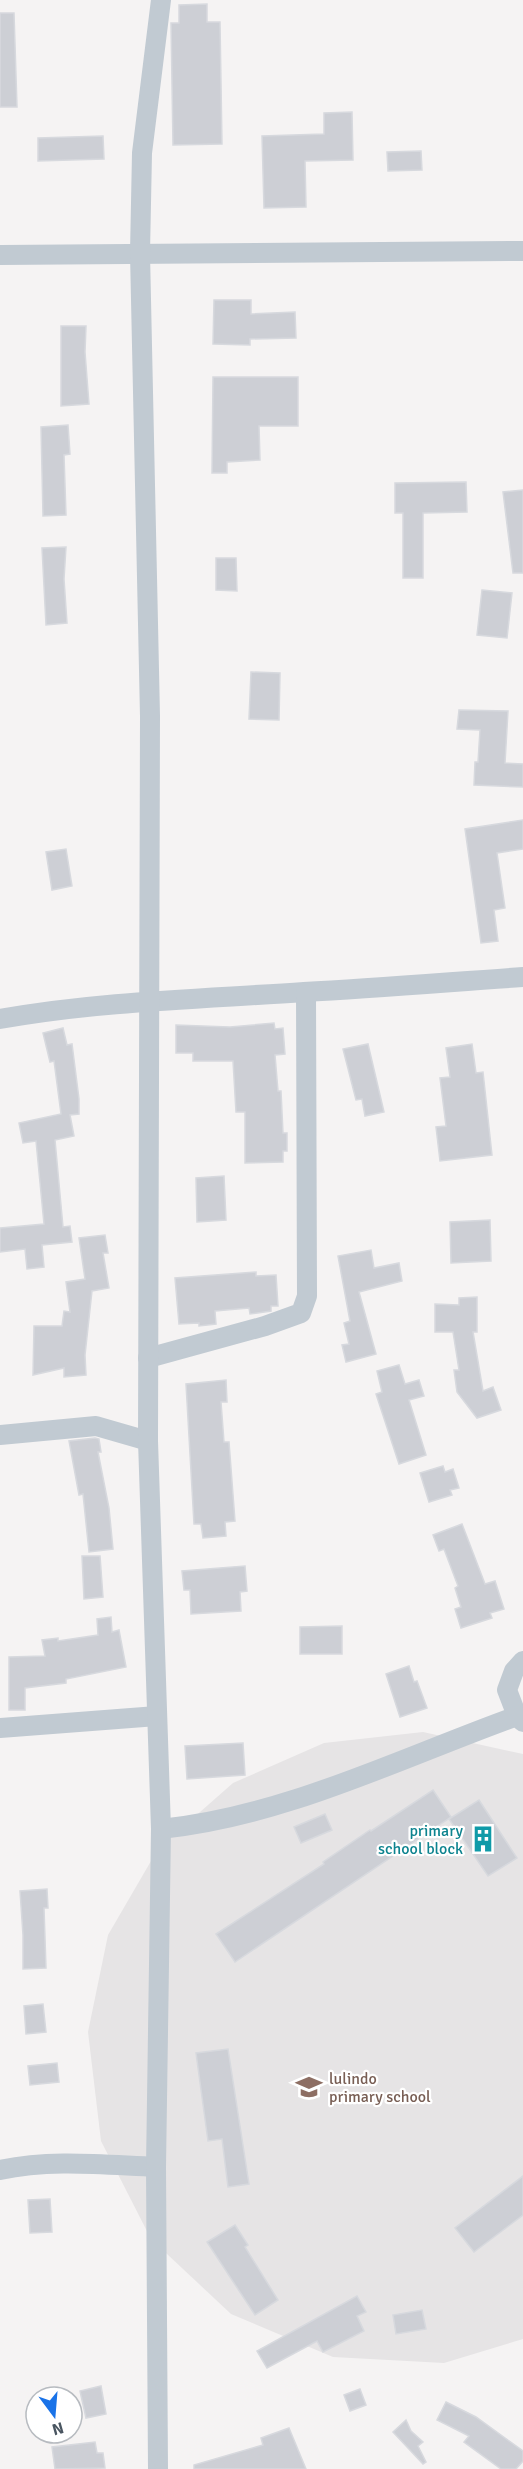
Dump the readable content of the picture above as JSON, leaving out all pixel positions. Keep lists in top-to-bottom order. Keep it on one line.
{"places":{"building":["primary school block"],"school or university":["lulindo primary school"]},"north":"bottom"}
